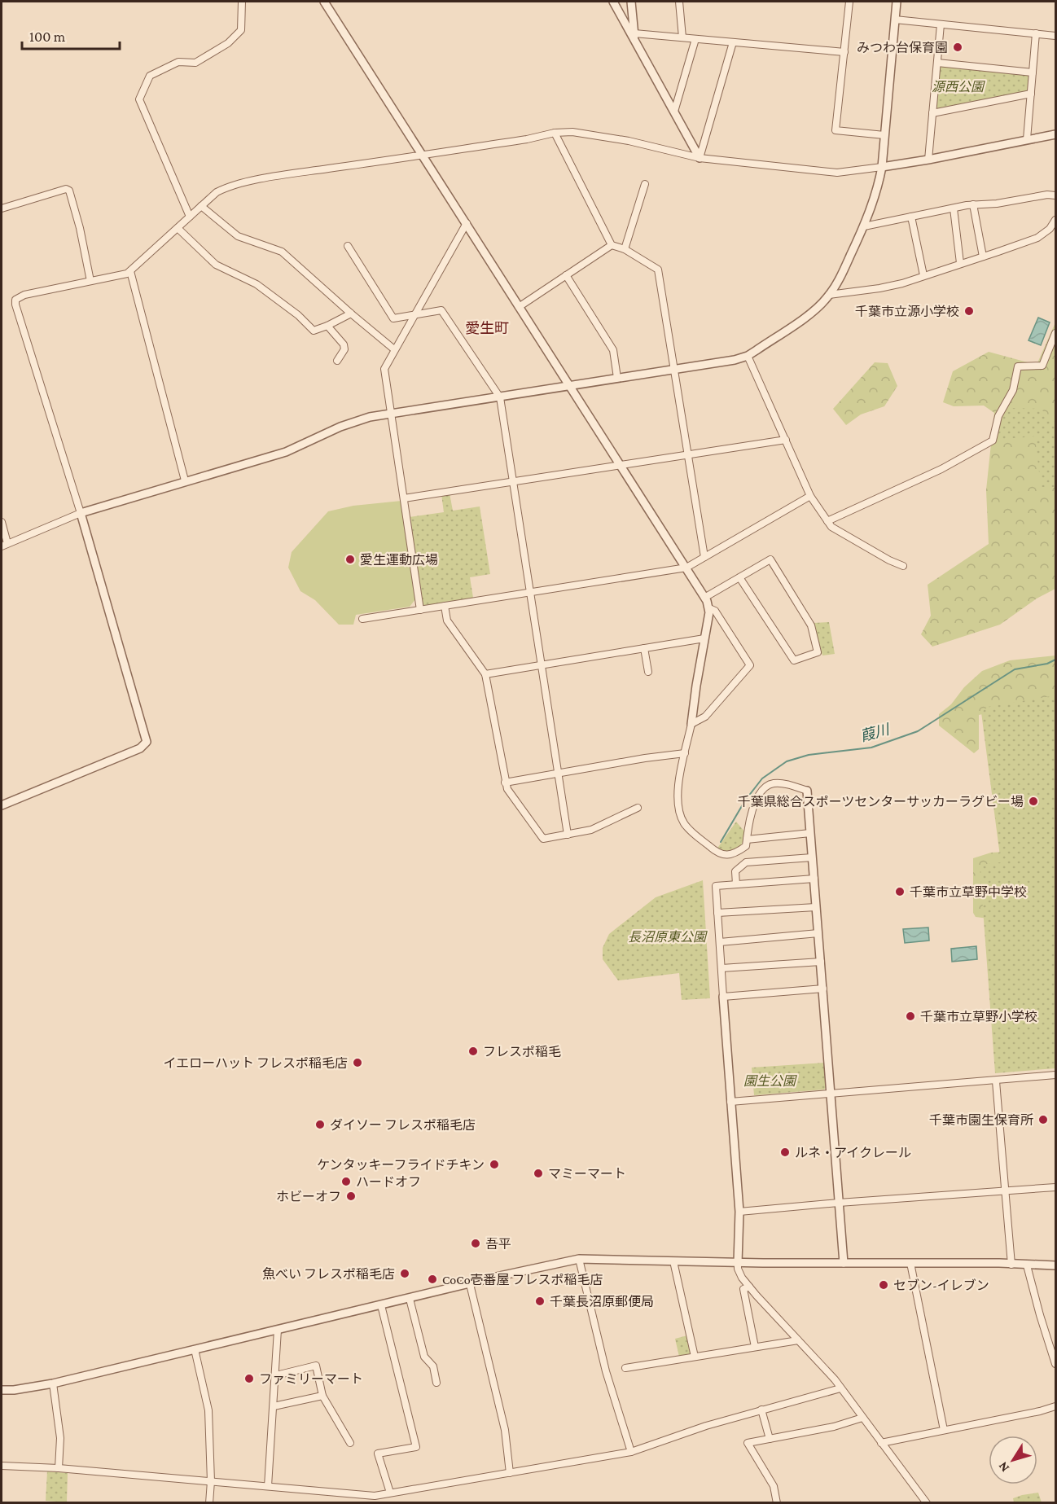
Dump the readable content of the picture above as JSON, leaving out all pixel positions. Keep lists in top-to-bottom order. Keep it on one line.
{"districts":["愛生町"],"water":["葭川"],"parks":["源西公園","長沼原東公園","園生公園"],"places":["みつわ台保育園","千葉市立源小学校","愛生運動広場","千葉県総合スポーツセンターサッカーラグビー場","千葉市立草野中学校","千葉市立草野小学校","フレスポ稲毛","イエローハット フレスポ稲毛店","千葉市園生保育所","ダイソー フレスポ稲毛店","ルネ・アイクレール","ケンタッキーフライドチキン","マミーマート","ハードオフ","ホビーオフ","吾平","魚べい フレスポ稲毛店","CoCo壱番屋 フレスポ稲毛店","セブン-イレブン","千葉長沼原郵便局","ファミリーマート"],"scale_bar":"100 m","north":"bottom left"}
